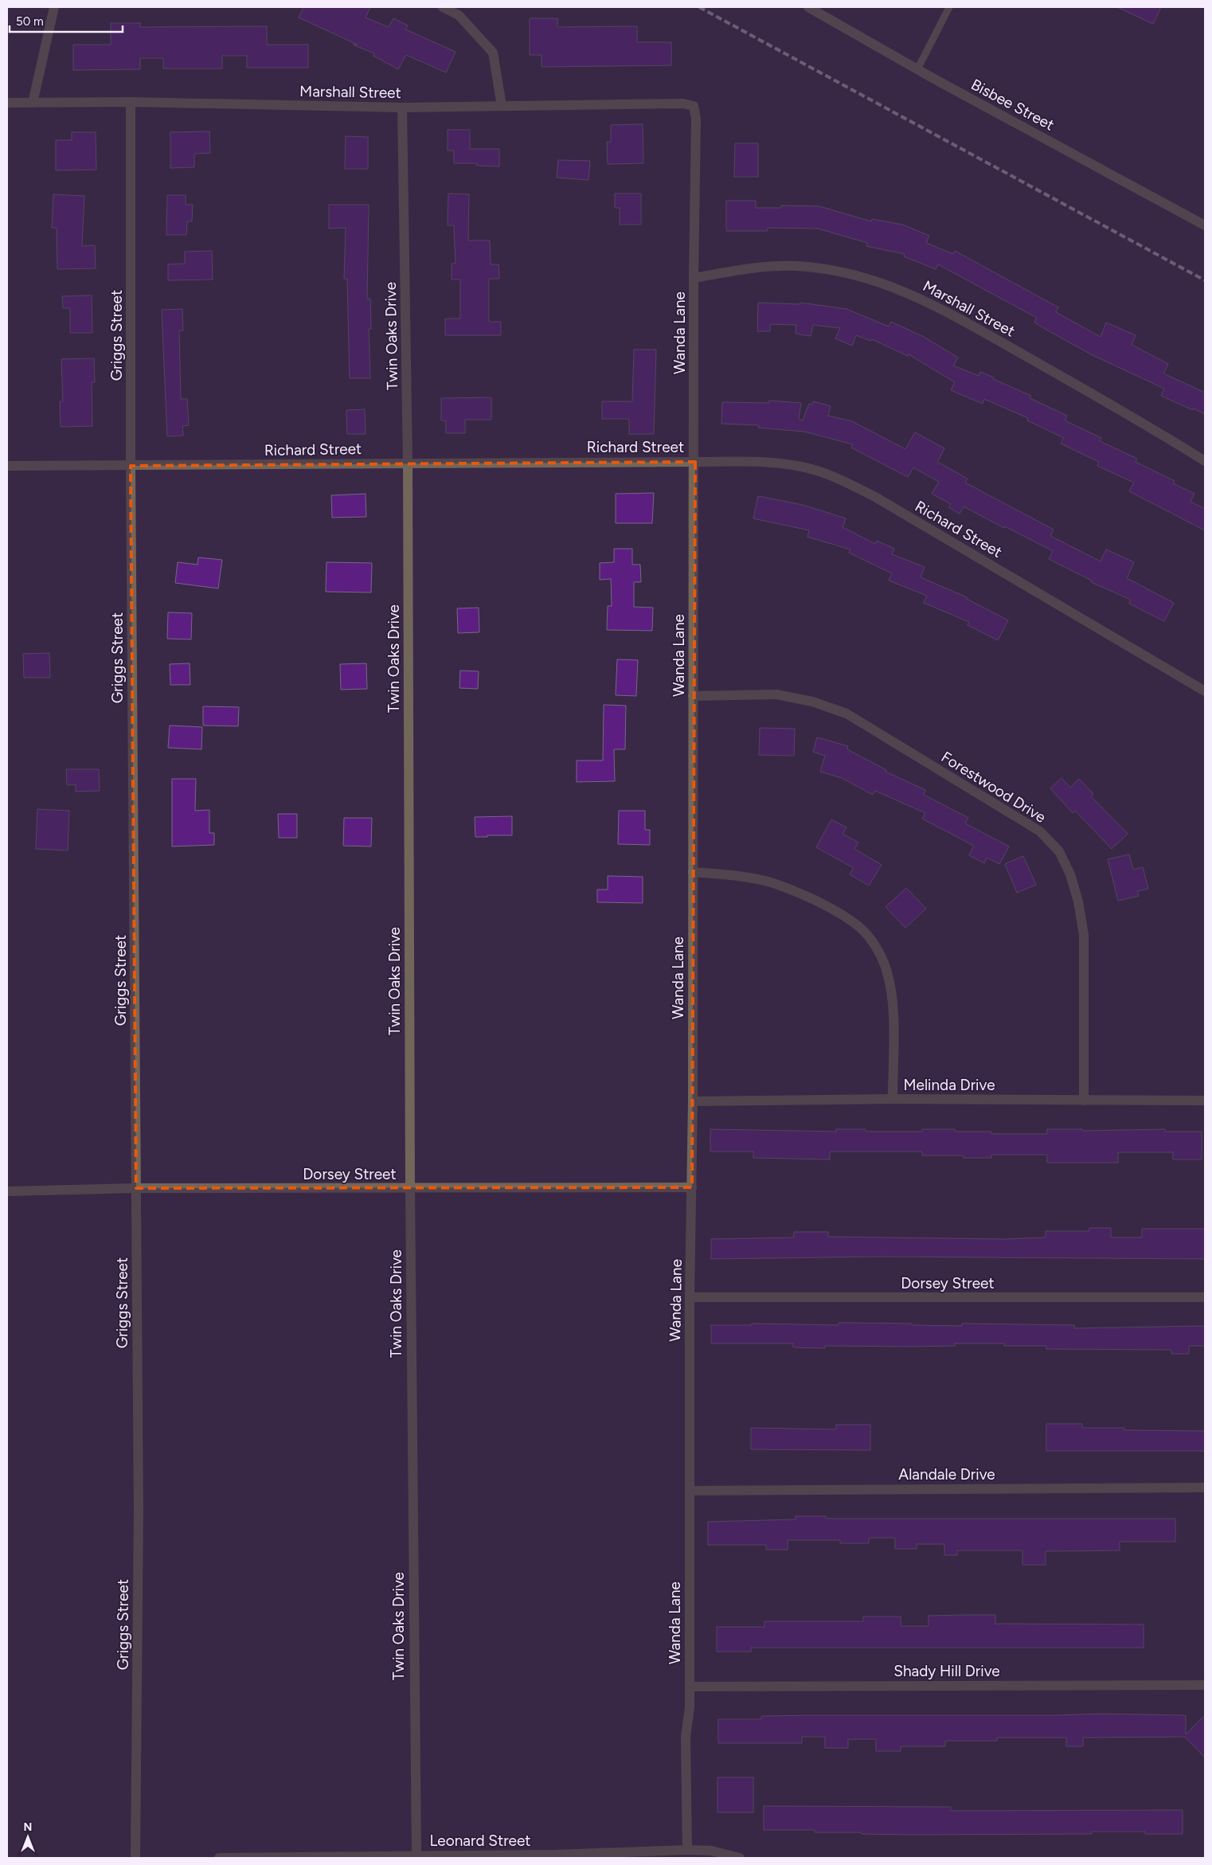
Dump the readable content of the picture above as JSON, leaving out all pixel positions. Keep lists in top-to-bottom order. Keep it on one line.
{"streets":{"street":["Marshall Street","Bisbee Street","Wanda Lane","Griggs Street","Twin Oaks Drive","Richard Street","Forestwood Drive","Melinda Drive","Dorsey Street","Alandale Drive","Shady Hill Drive","Leonard Street"]},"crossings":[["Marshall Street","Wanda Lane"],["Marshall Street","Griggs Street"],["Marshall Street","Twin Oaks Drive"],["Wanda Lane","Richard Street"],["Wanda Lane","Forestwood Drive"],["Wanda Lane","Melinda Drive"],["Wanda Lane","Dorsey Street"],["Wanda Lane","Alandale Drive"],["Wanda Lane","Shady Hill Drive"],["Wanda Lane","Leonard Street"],["Griggs Street","Richard Street"],["Griggs Street","Dorsey Street"],["Twin Oaks Drive","Richard Street"],["Twin Oaks Drive","Dorsey Street"],["Twin Oaks Drive","Leonard Street"],["Forestwood Drive","Melinda Drive"]],"scale_bar":"50 m","north":"top"}
